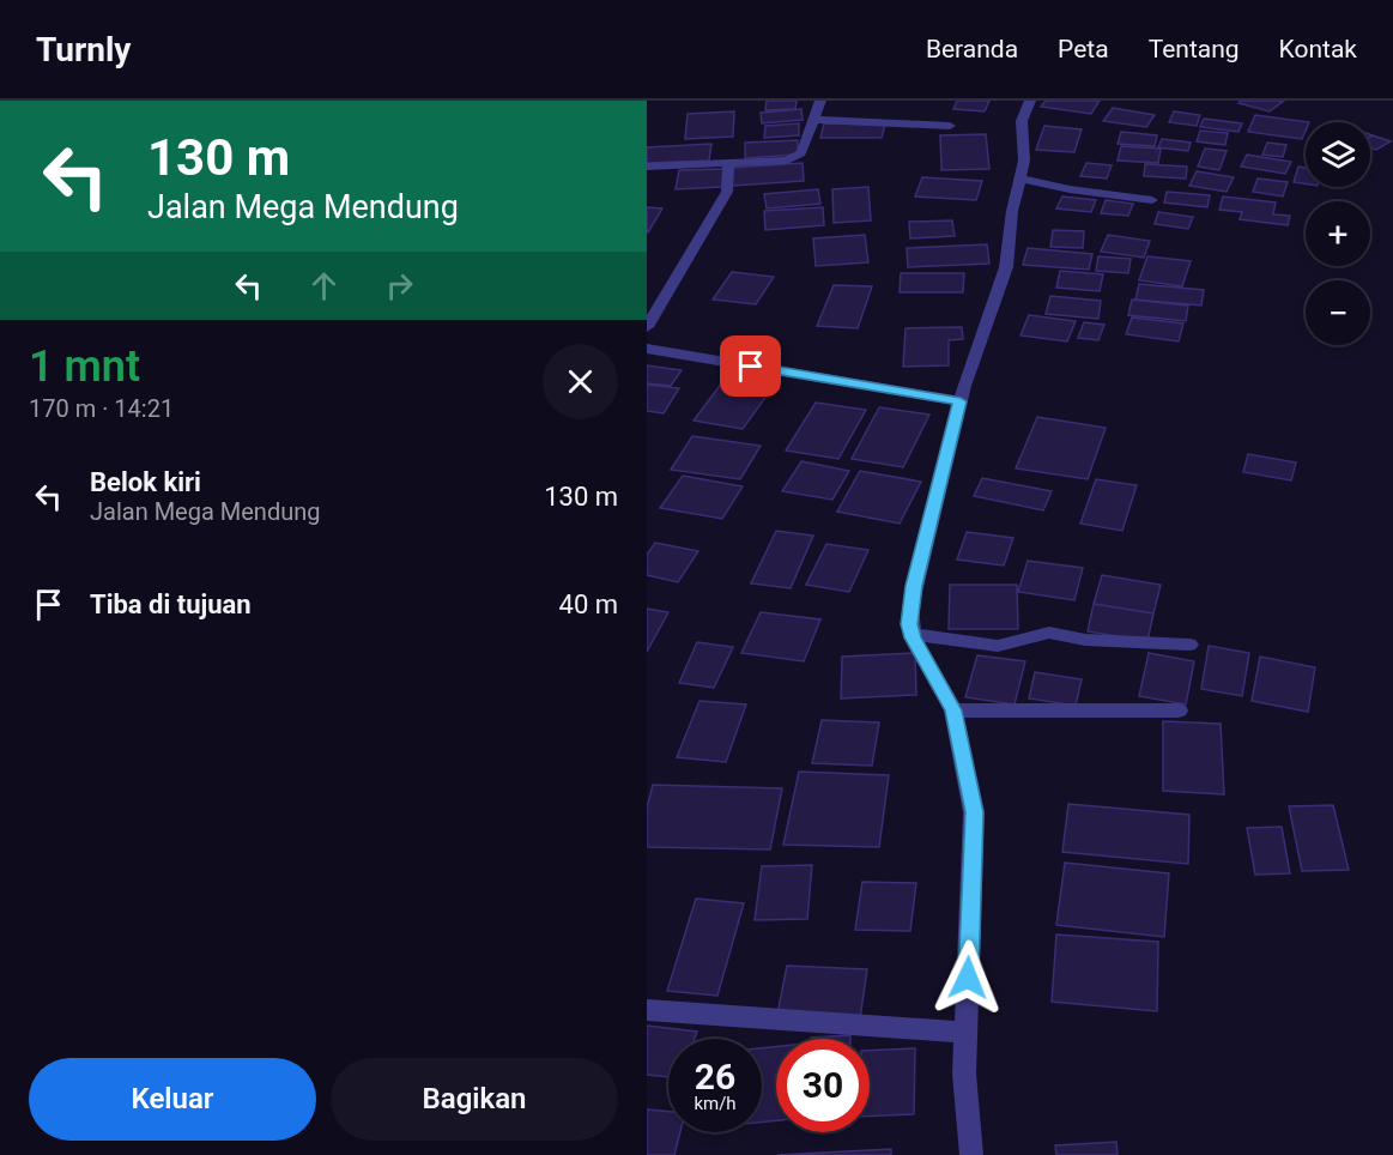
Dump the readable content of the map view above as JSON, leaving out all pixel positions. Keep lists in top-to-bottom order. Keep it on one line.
{"page":{"header":"Turnly","nav":["Beranda","Peta","Tentang","Kontak"],"turn":["130 m","Jalan Mega Mendung"],"map_buttons":["+","−"],"heading":["1 mnt","170 m · 14:21"],"list":[{"name":"Belok kiri","note":"Jalan Mega Mendung","value":"130 m"},{"name":"Tiba di tujuan","value":"40 m"}],"speed":"26 km/h","limit":"30","buttons":["Keluar","Bagikan"]}}
